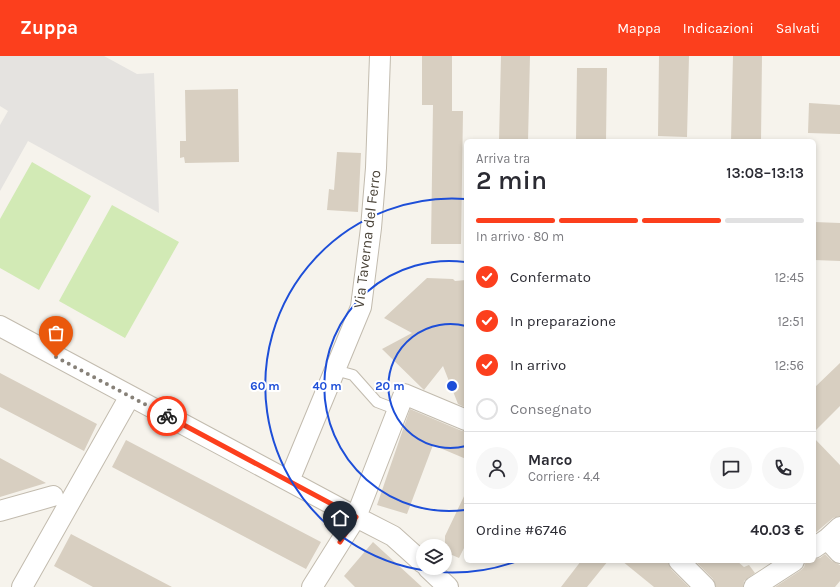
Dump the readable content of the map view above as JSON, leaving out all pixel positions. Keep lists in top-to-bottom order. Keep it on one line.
{"streets":{"street":["Via Taverna del Ferro"]},"page":{"header":"Zuppa","nav":["Mappa","Indicazioni","Salvati"],"heading":["2 min","Arriva tra","13:08–13:13"],"panel":["Marco","Corriere · 4.4","Ordine #6746","40.03 €"],"bar":"In arrivo · 80 m","list":[["Confermato","12:45"],["In preparazione","12:51"],["In arrivo","12:56"],"Consegnato"]},"rings":["60 m","40 m","20 m"]}
